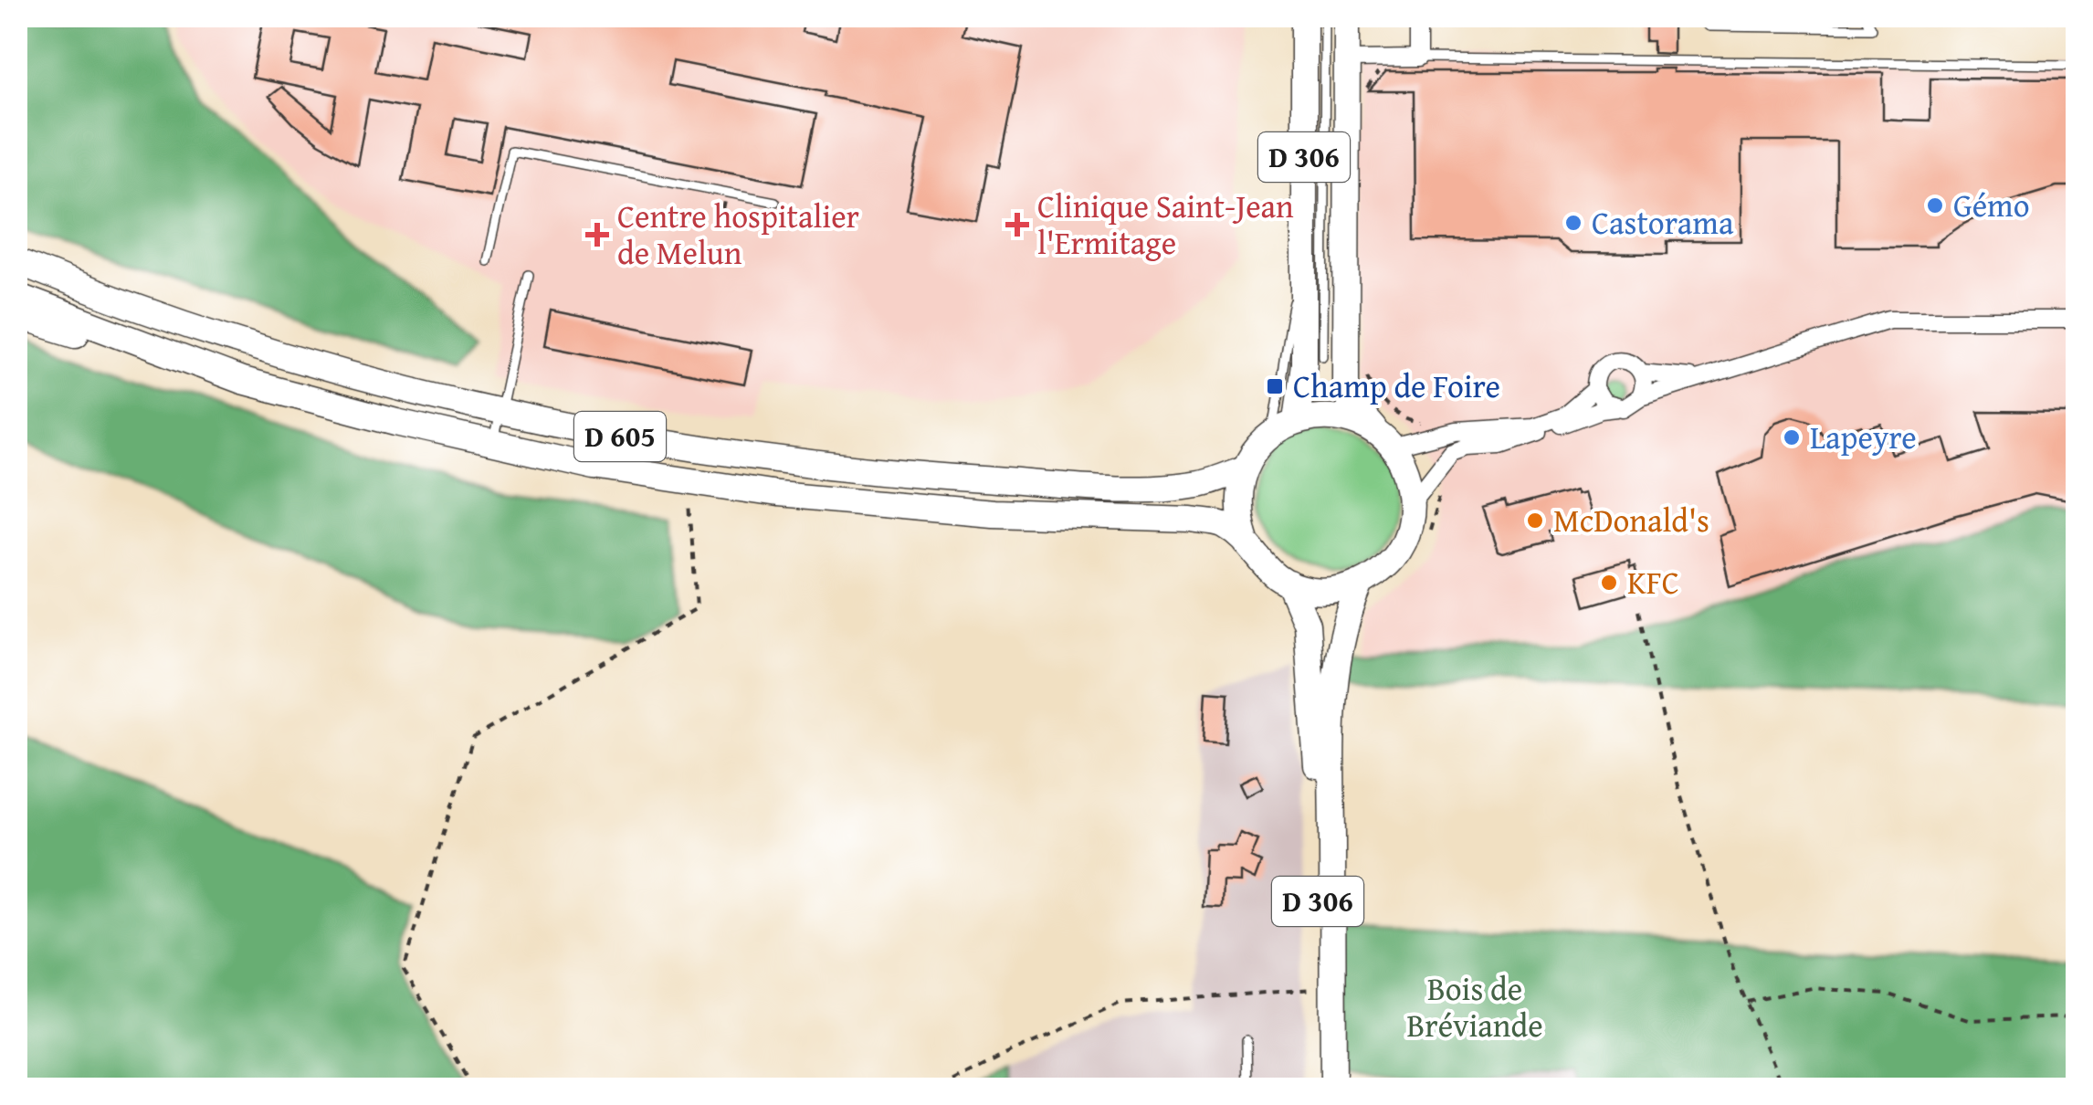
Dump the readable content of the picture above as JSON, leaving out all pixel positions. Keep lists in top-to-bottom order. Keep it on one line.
{"streets":{"main road":["D 306","D 605"]},"crossings":[["D 306","D 605"]],"parks":["Bois de Bréviande"],"places":{"other":["Gémo","Castorama","Lapeyre","McDonald's","KFC"],"health":["Clinique Saint-Jean l'Ermitage","Centre hospitalier de Melun"],"transit":["Champ de Foire"]}}
